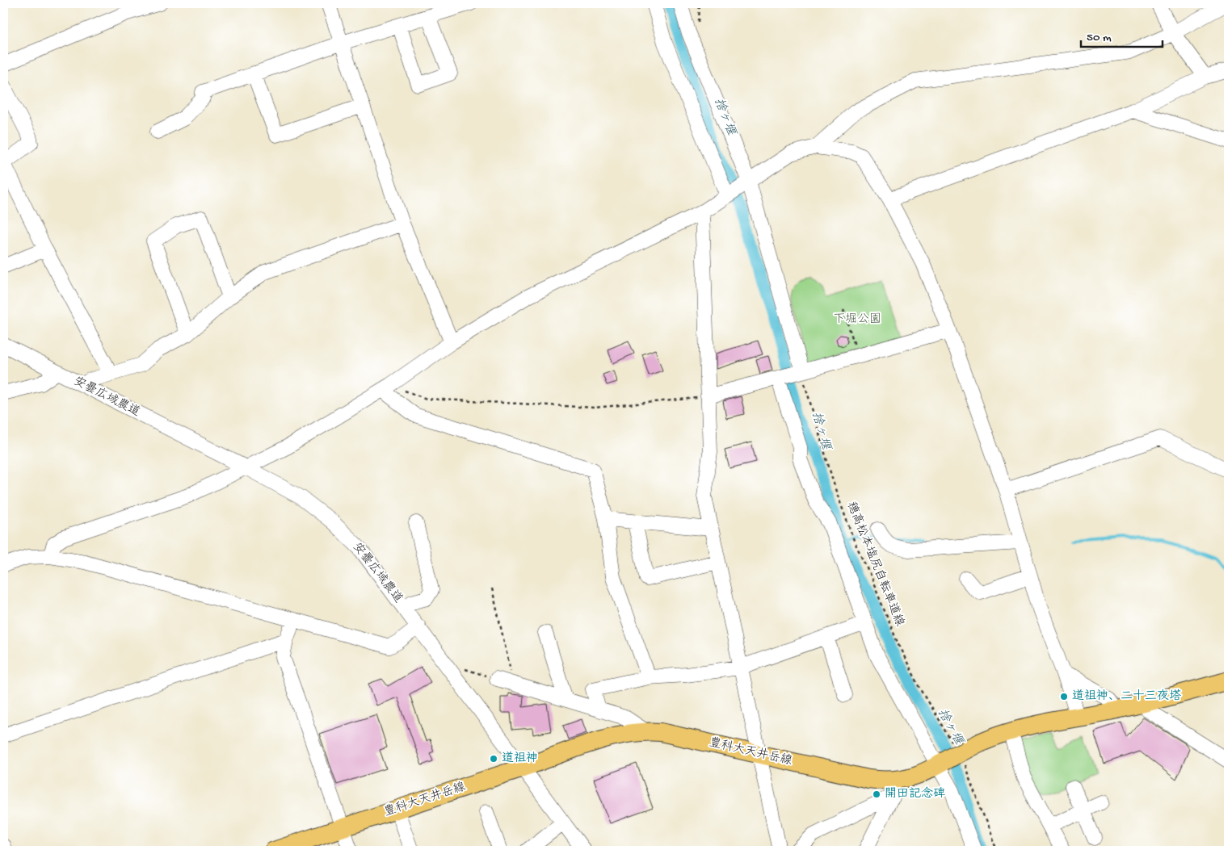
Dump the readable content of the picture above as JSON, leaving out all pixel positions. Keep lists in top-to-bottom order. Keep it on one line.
{"streets":{"main road":["豊科大天井岳線"],"street":["安曇広域農道"],"path":["穂高松本塩尻自転車道線"]},"crossings":[["安曇広域農道","豊科大天井岳線"],["穂高松本塩尻自転車道線","豊科大天井岳線"]],"water":["捨ヶ堰"],"parks":["下堀公園"],"places":["道祖神、二十三夜塔","道祖神","開田記念碑"],"scale_bar":"50 m"}
